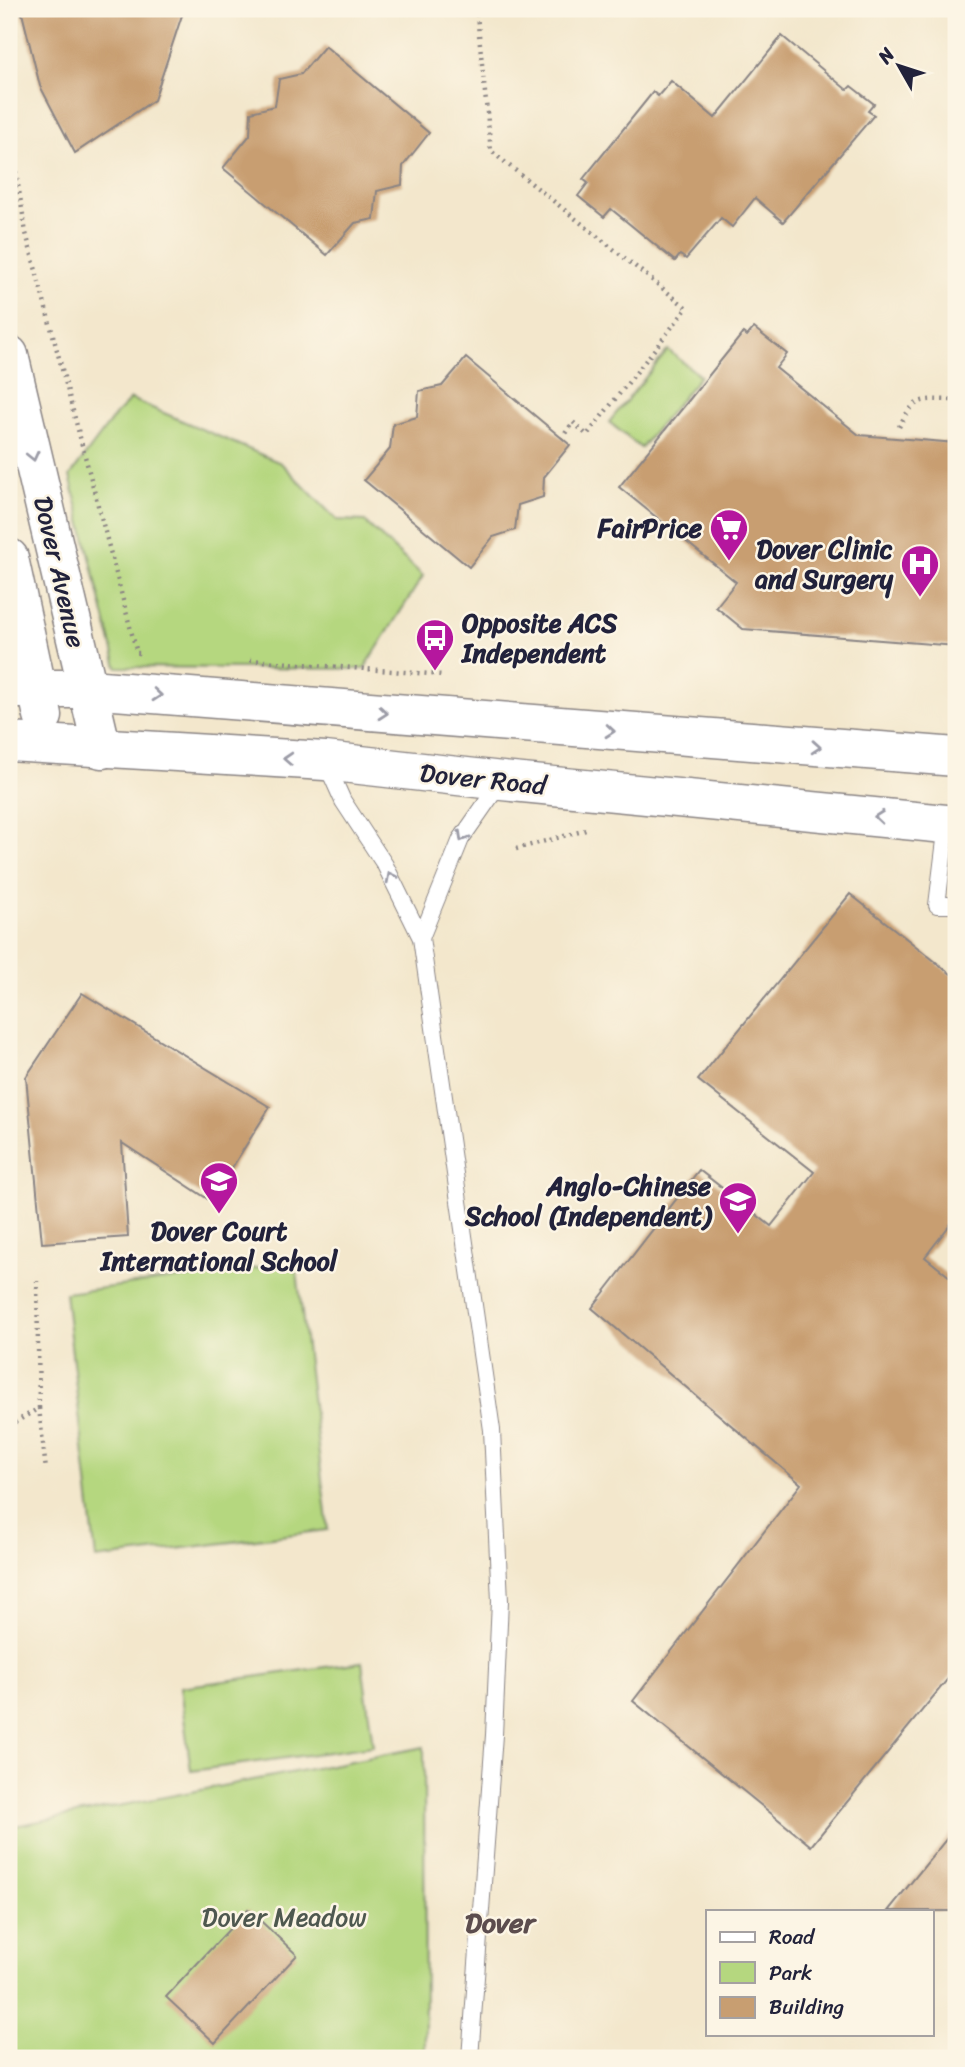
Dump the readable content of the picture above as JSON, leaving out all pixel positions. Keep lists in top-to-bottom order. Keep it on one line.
{"streets":{"street":["Dover Avenue","Dover Road"]},"crossings":[["Dover Avenue","Dover Road"]],"districts":["Dover"],"parks":["Dover Meadow"],"places":{"supermarket":["FairPrice"],"hospital":["Dover Clinic and Surgery"],"bus stop":["Opposite ACS Independent"],"school or university":["Dover Court International School","Anglo-Chinese School (Independent)"]},"legend":["Road","Park","Building"],"north":"top left"}
